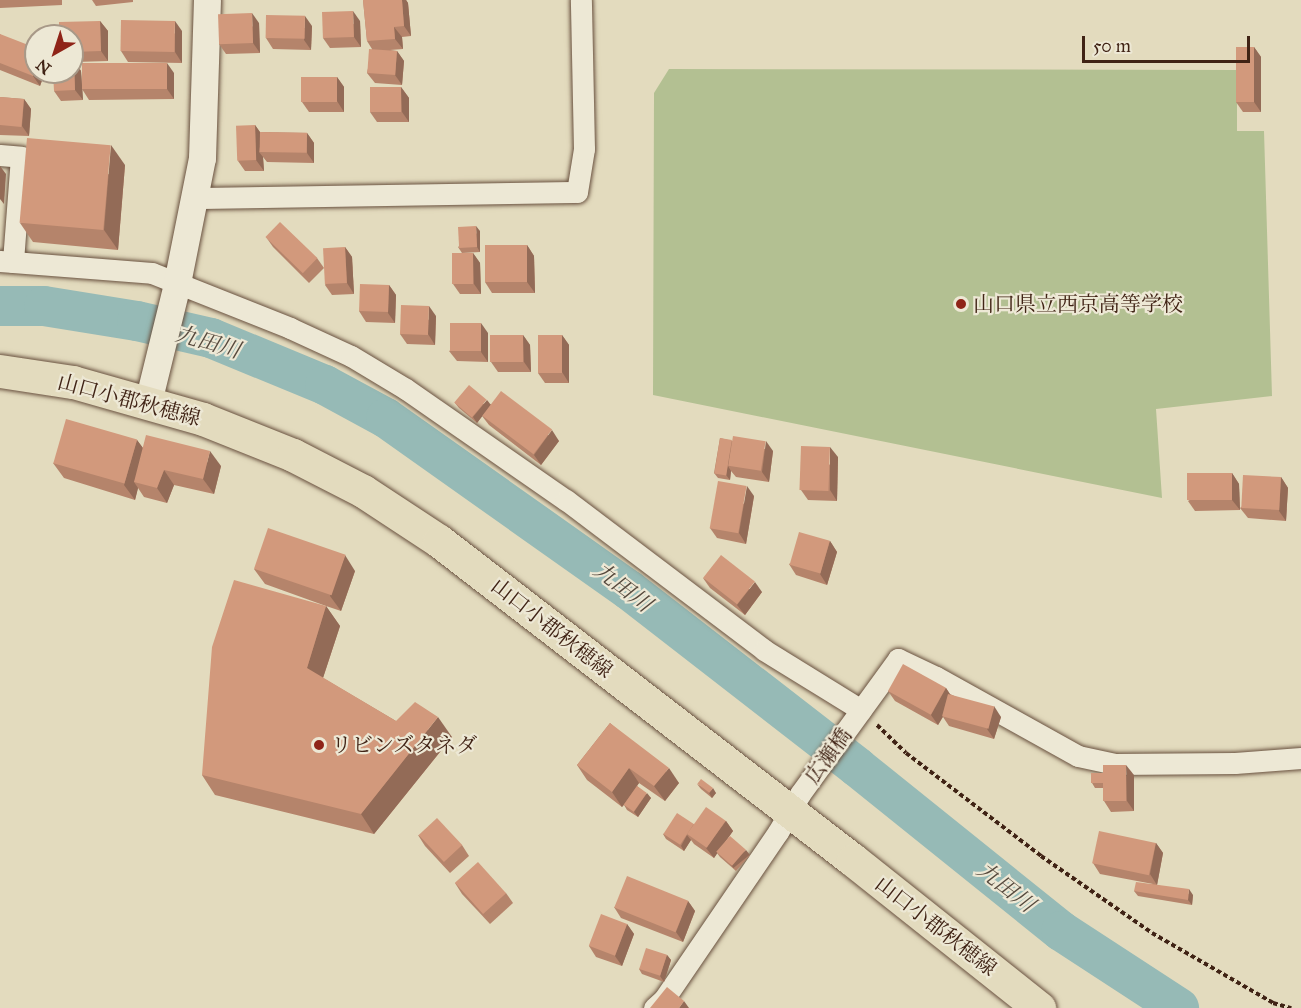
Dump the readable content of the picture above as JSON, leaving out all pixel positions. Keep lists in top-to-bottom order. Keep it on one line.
{"streets":{"main road":["山口小郡秋穂線"],"street":["広瀬橋"]},"crossings":[["山口小郡秋穂線","広瀬橋"]],"water":["九田川"],"places":["山口県立西京高等学校","リビンズタネダ"],"scale_bar":"50 m","north":"bottom left"}
